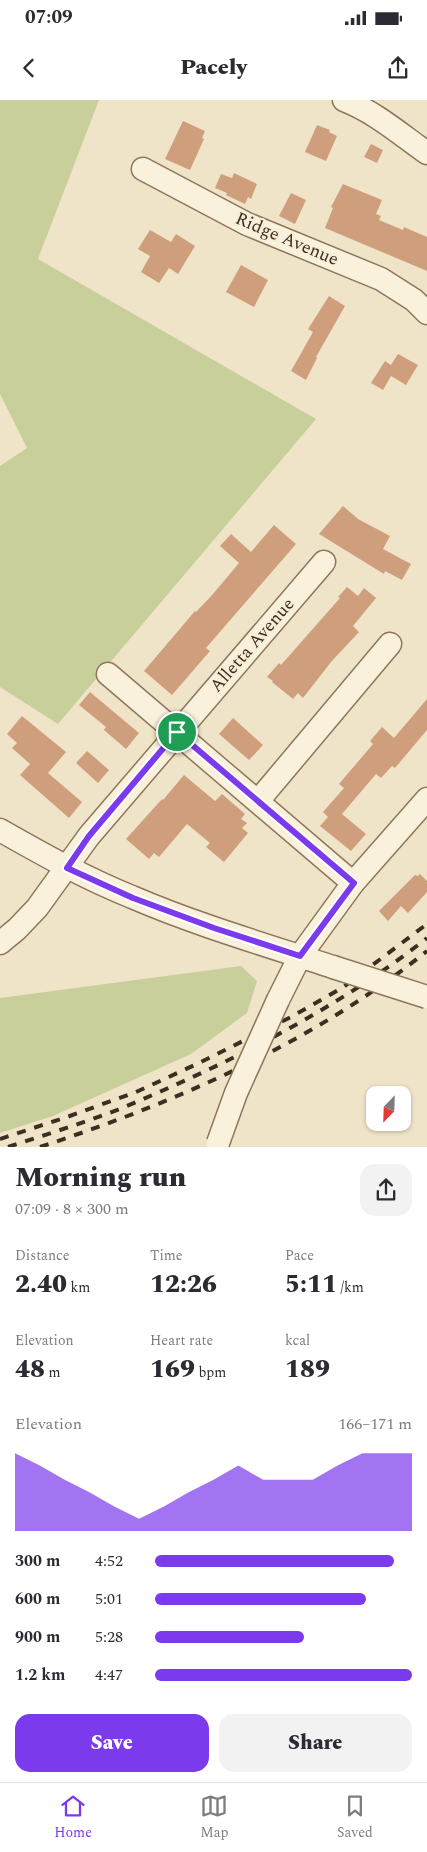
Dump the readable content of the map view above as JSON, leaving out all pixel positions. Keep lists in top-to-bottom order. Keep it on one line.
{"streets":{"street":["Ridge Avenue","Alletta Avenue"]},"north":"bottom left","page":{"status":"07:09","header":"Pacely","heading":["Morning run","07:09 · 8 × 300 m"],"stats":[["Distance","2.40 km"],["Time","12:26"],["Pace","5:11 /km"],["Elevation","48 m"],["Heart rate","169 bpm"],["kcal","189"]],"chart":["Elevation","166–171 m"],"list":[{"name":"300 m","note":"4:52"},{"name":"600 m","note":"5:01"},{"name":"900 m","note":"5:28"},{"name":"1.2 km","note":"4:47"}],"buttons":["Save","Share"],"tabs":["Home","Map","Saved"]}}
